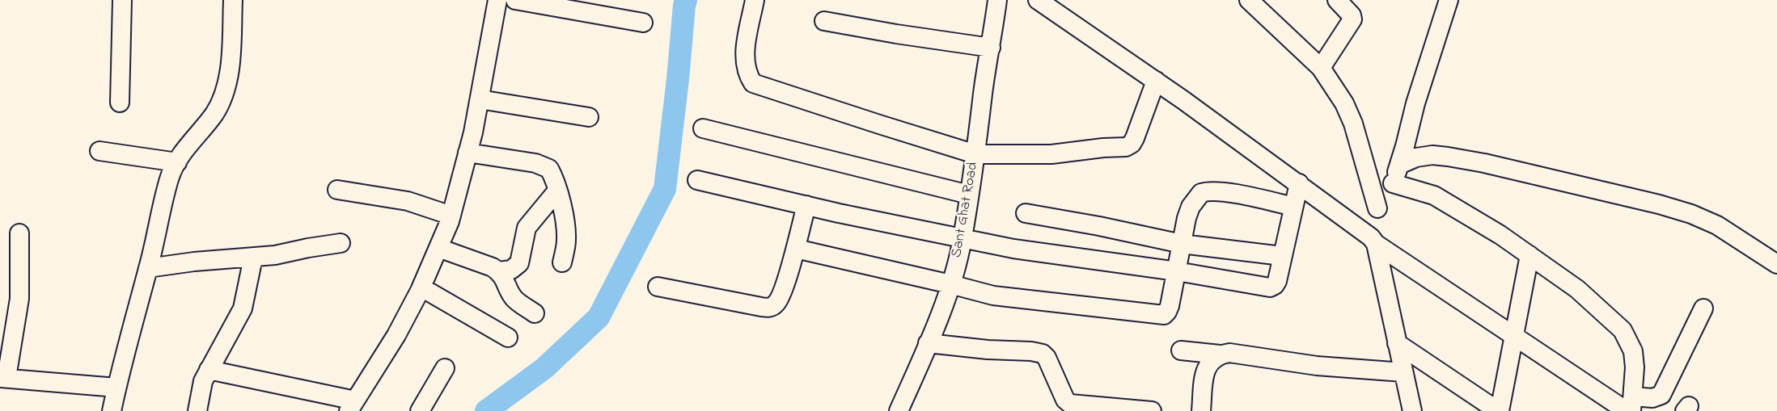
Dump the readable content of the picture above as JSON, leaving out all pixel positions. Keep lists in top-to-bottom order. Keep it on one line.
{"streets":{"street":["Sant Ghat Road"]}}
